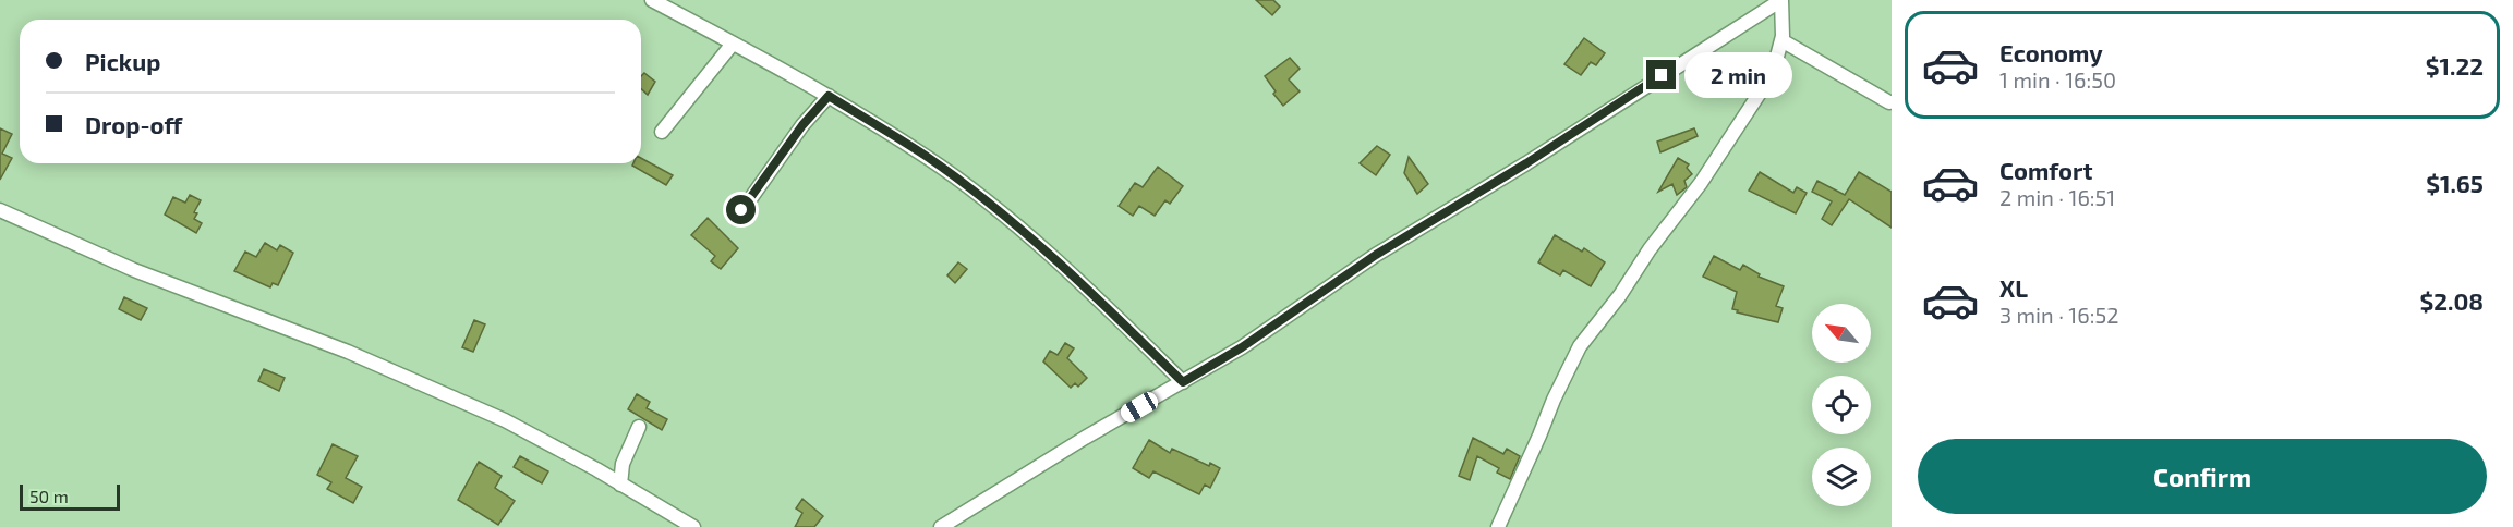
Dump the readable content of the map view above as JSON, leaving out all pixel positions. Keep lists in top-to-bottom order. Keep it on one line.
{"scale_bar":"50 m","north":"top left","page":{"list":[{"name":"Economy","note":"1 min · 16:50","value":"$1.22"},{"name":"Comfort","note":"2 min · 16:51","value":"$1.65"},{"name":"XL","note":"3 min · 16:52","value":"$2.08"}],"banner":["Pickup","Drop-off"],"bubble":"2 min","buttons":"Confirm","scale":"50 m"}}
